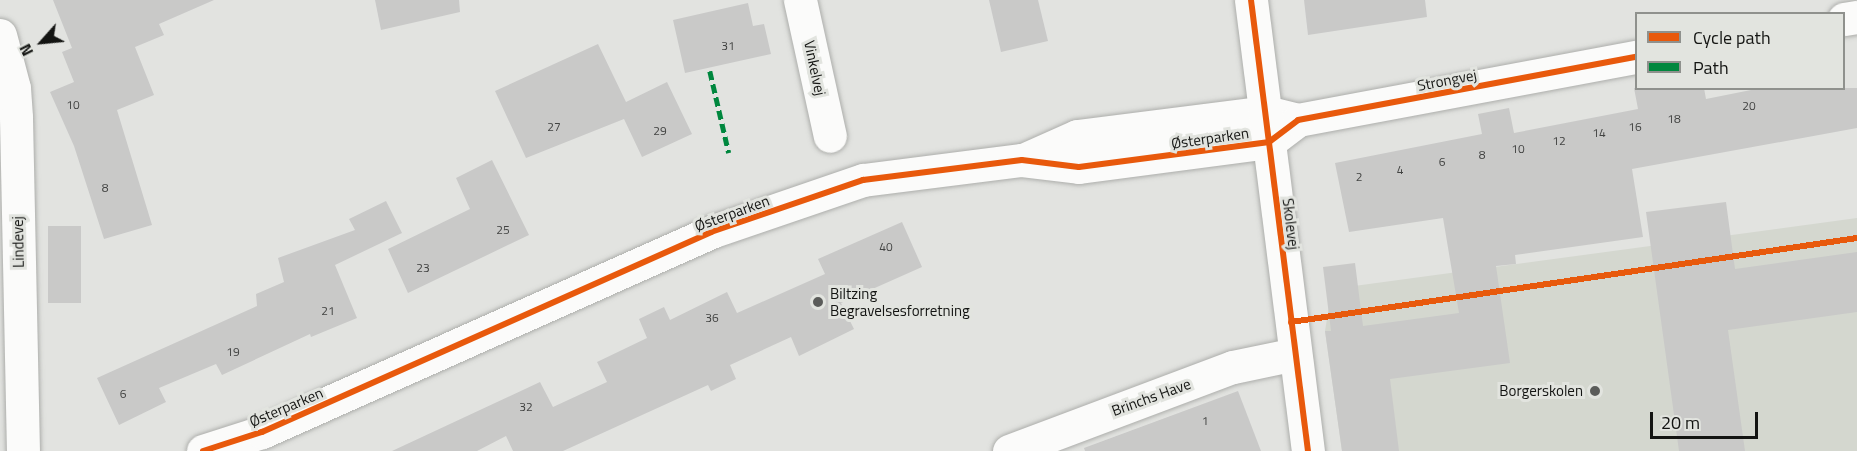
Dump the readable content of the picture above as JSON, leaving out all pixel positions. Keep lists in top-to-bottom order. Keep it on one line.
{"streets":{"street":["Vinkelvej","Strongvej","Østerparken","Skolevej","Lindevej","Brinchs Have"]},"crossings":[["Strongvej","Østerparken"],["Strongvej","Skolevej"],["Østerparken","Skolevej"],["Skolevej","Brinchs Have"]],"places":["Biltzing Begravelsesforretning","Borgerskolen"],"house_numbers":["31","10","20","18","27","16","29","14","12","10","8","6","4","2","8","25","40","23","21","36","19","6","32","1"],"legend":["Cycle path","Path"],"scale_bar":"20 m","north":"bottom left"}
